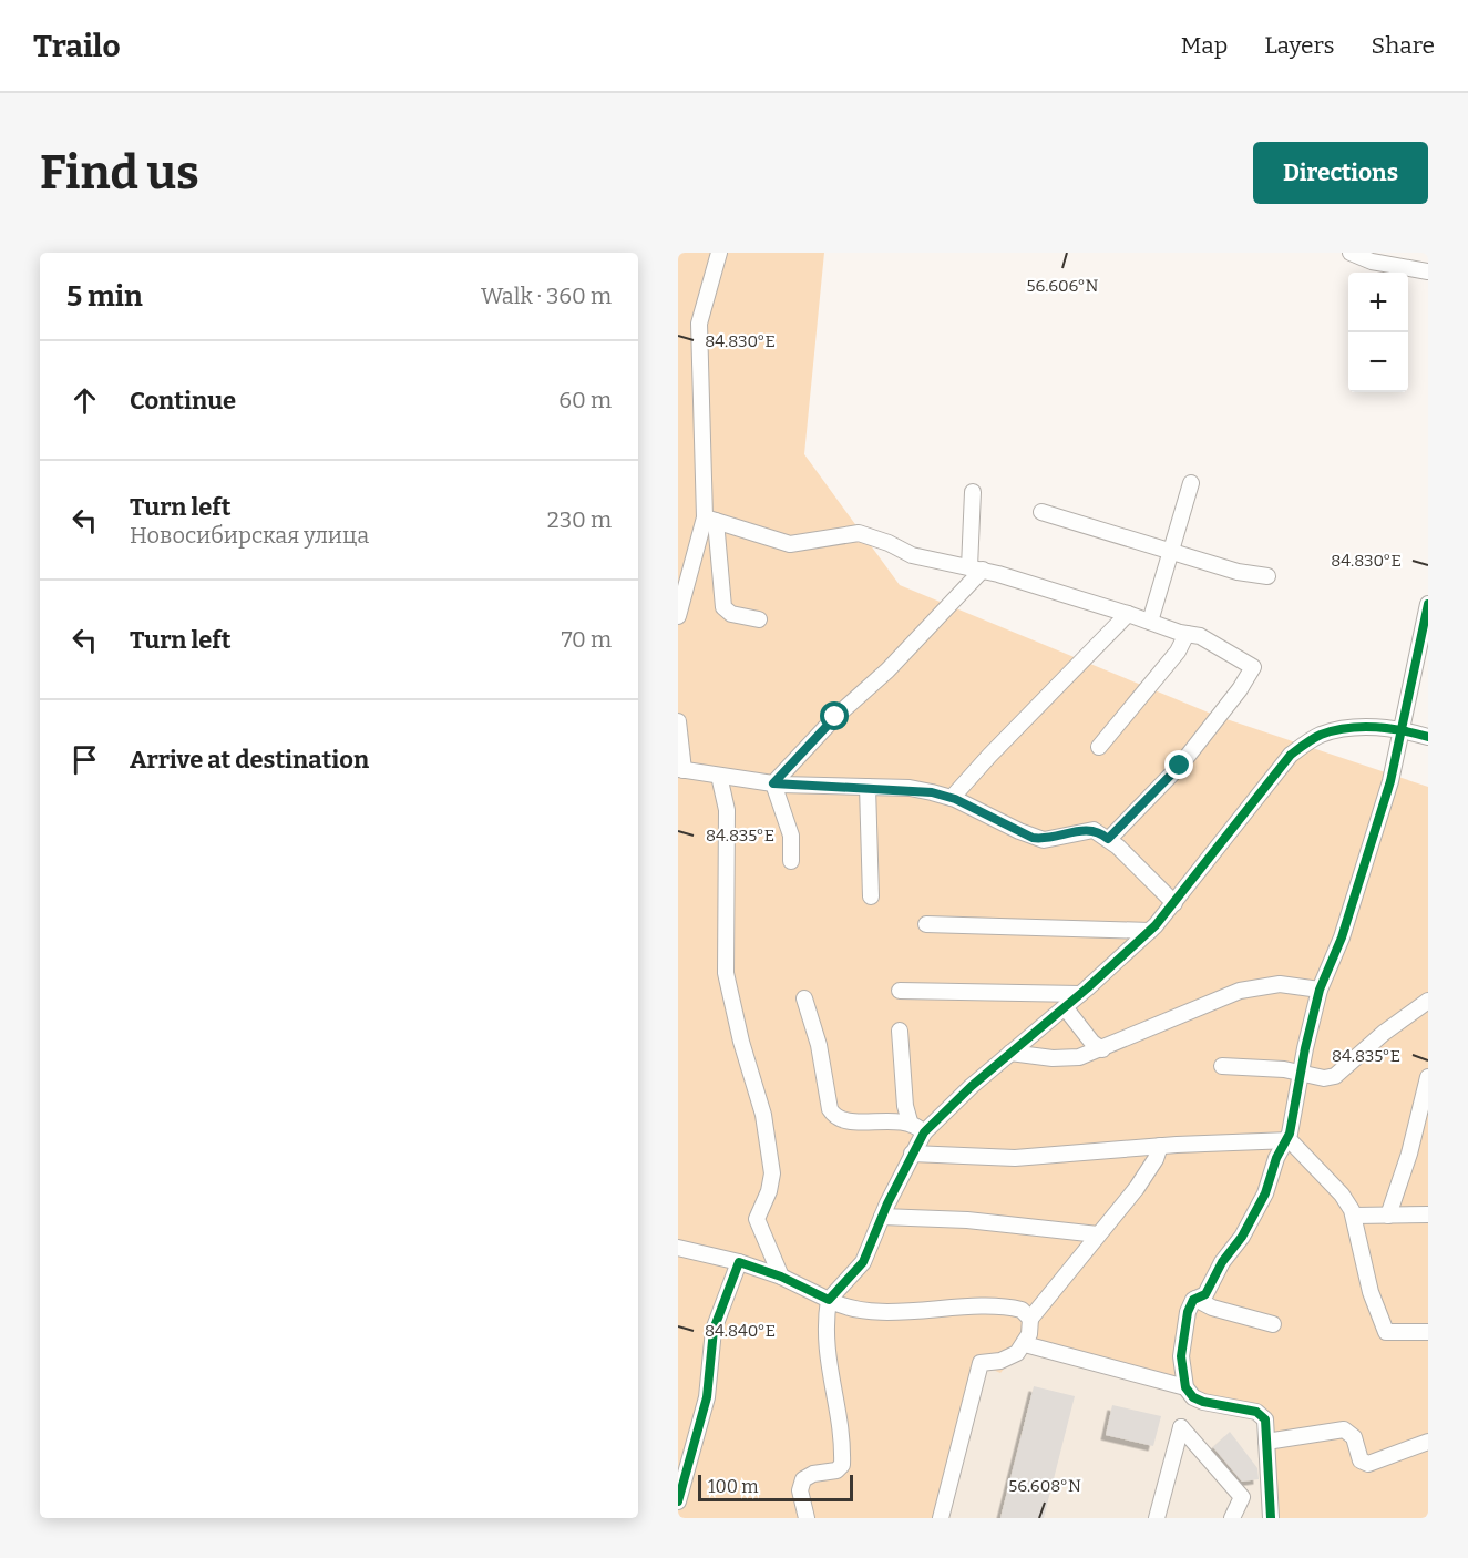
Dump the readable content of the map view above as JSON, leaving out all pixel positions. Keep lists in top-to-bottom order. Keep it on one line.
{"scale_bar":"100 m","page":{"header":"Trailo","nav":["Map","Layers","Share"],"buttons":"Directions","title":"Find us","heading":["5 min","Walk · 360 m"],"map_buttons":["+","−"],"list":[["Continue","60 m"],["Turn left","Новосибирская улица","230 m"],["Turn left","70 m"],"Arrive at destination"],"scale":"100 m"},"coordinates":["56.606°N","84.830°E","84.835°E","84.840°E","56.608°N"]}
